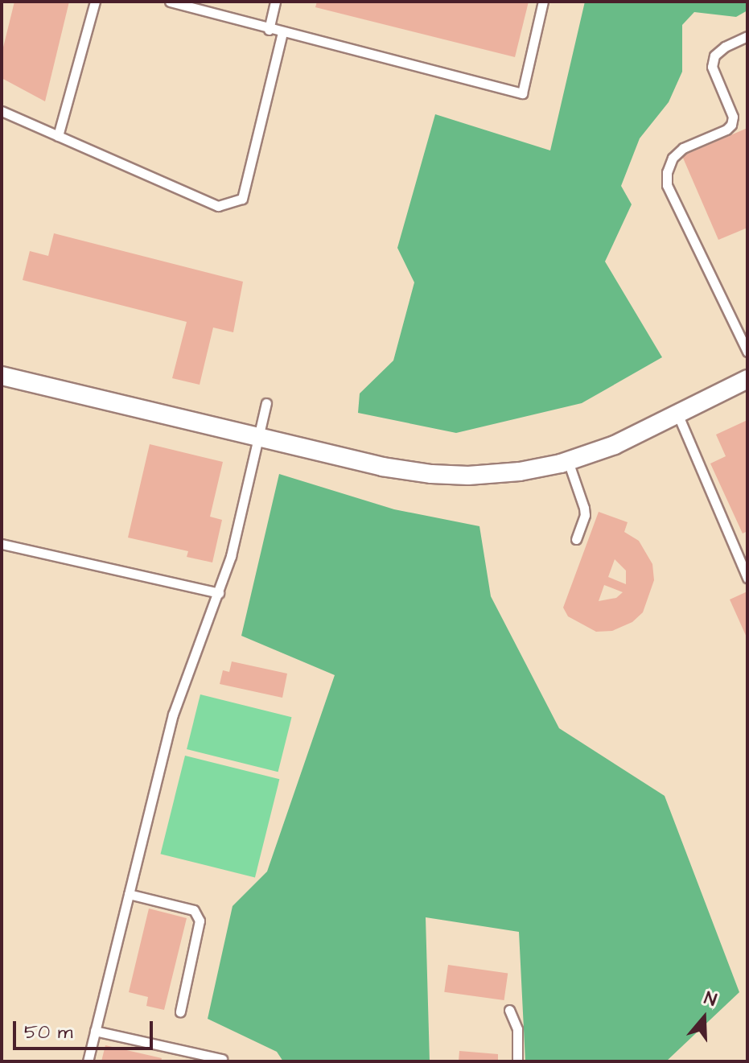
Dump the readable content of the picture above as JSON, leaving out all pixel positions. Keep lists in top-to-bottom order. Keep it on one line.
{"scale_bar":"50 m","north":"top"}
